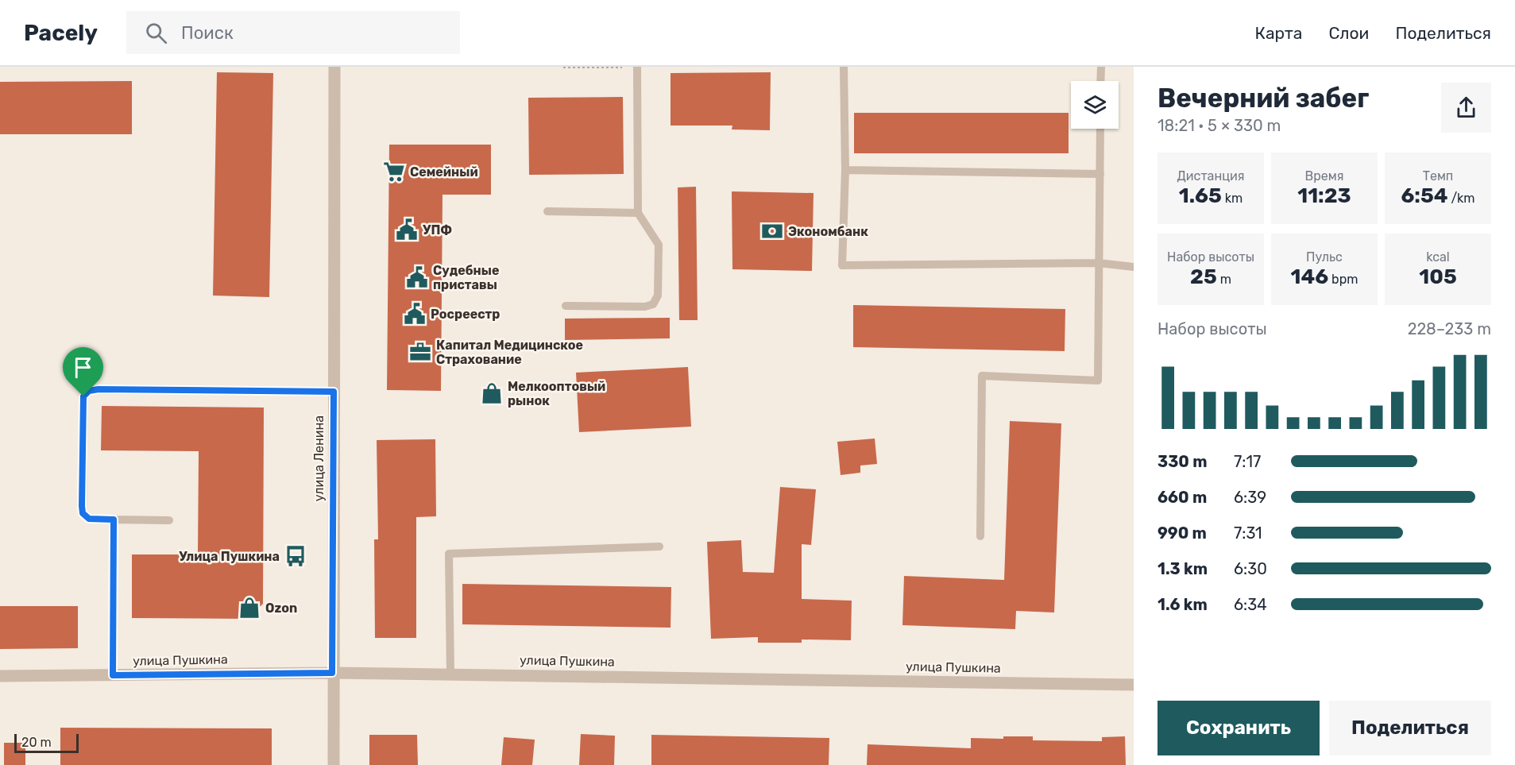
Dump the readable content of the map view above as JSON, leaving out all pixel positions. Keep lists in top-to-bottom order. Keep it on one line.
{"streets":{"street":["улица Ленина","улица Пушкина"]},"crossings":[["улица Ленина","улица Пушкина"]],"places":{"supermarket":["Семейный"],"public building":["УПФ","Судебные приставы","Росреестр"],"bank":["Экономбанк"],"office":["Капитал Медицинское Страхование"],"shop":["Мелкооптовый рынок","Ozon"],"bus stop":["Улица Пушкина"]},"scale_bar":"20 m","page":{"header":"Pacely","search":"Поиск","nav":["Карта","Слои","Поделиться"],"heading":["Вечерний забег","18:21 · 5 × 330 m"],"stats":[["Дистанция","1.65 km"],["Время","11:23"],["Темп","6:54 /km"],["Набор высоты","25 m"],["Пульс","146 bpm"],["kcal","105"]],"chart":["Набор высоты","228–233 m"],"list":[{"name":"330 m","note":"7:17"},{"name":"660 m","note":"6:39"},{"name":"990 m","note":"7:31"},{"name":"1.3 km","note":"6:30"},{"name":"1.6 km","note":"6:34"}],"buttons":["Сохранить","Поделиться"],"scale":"20 m"}}
